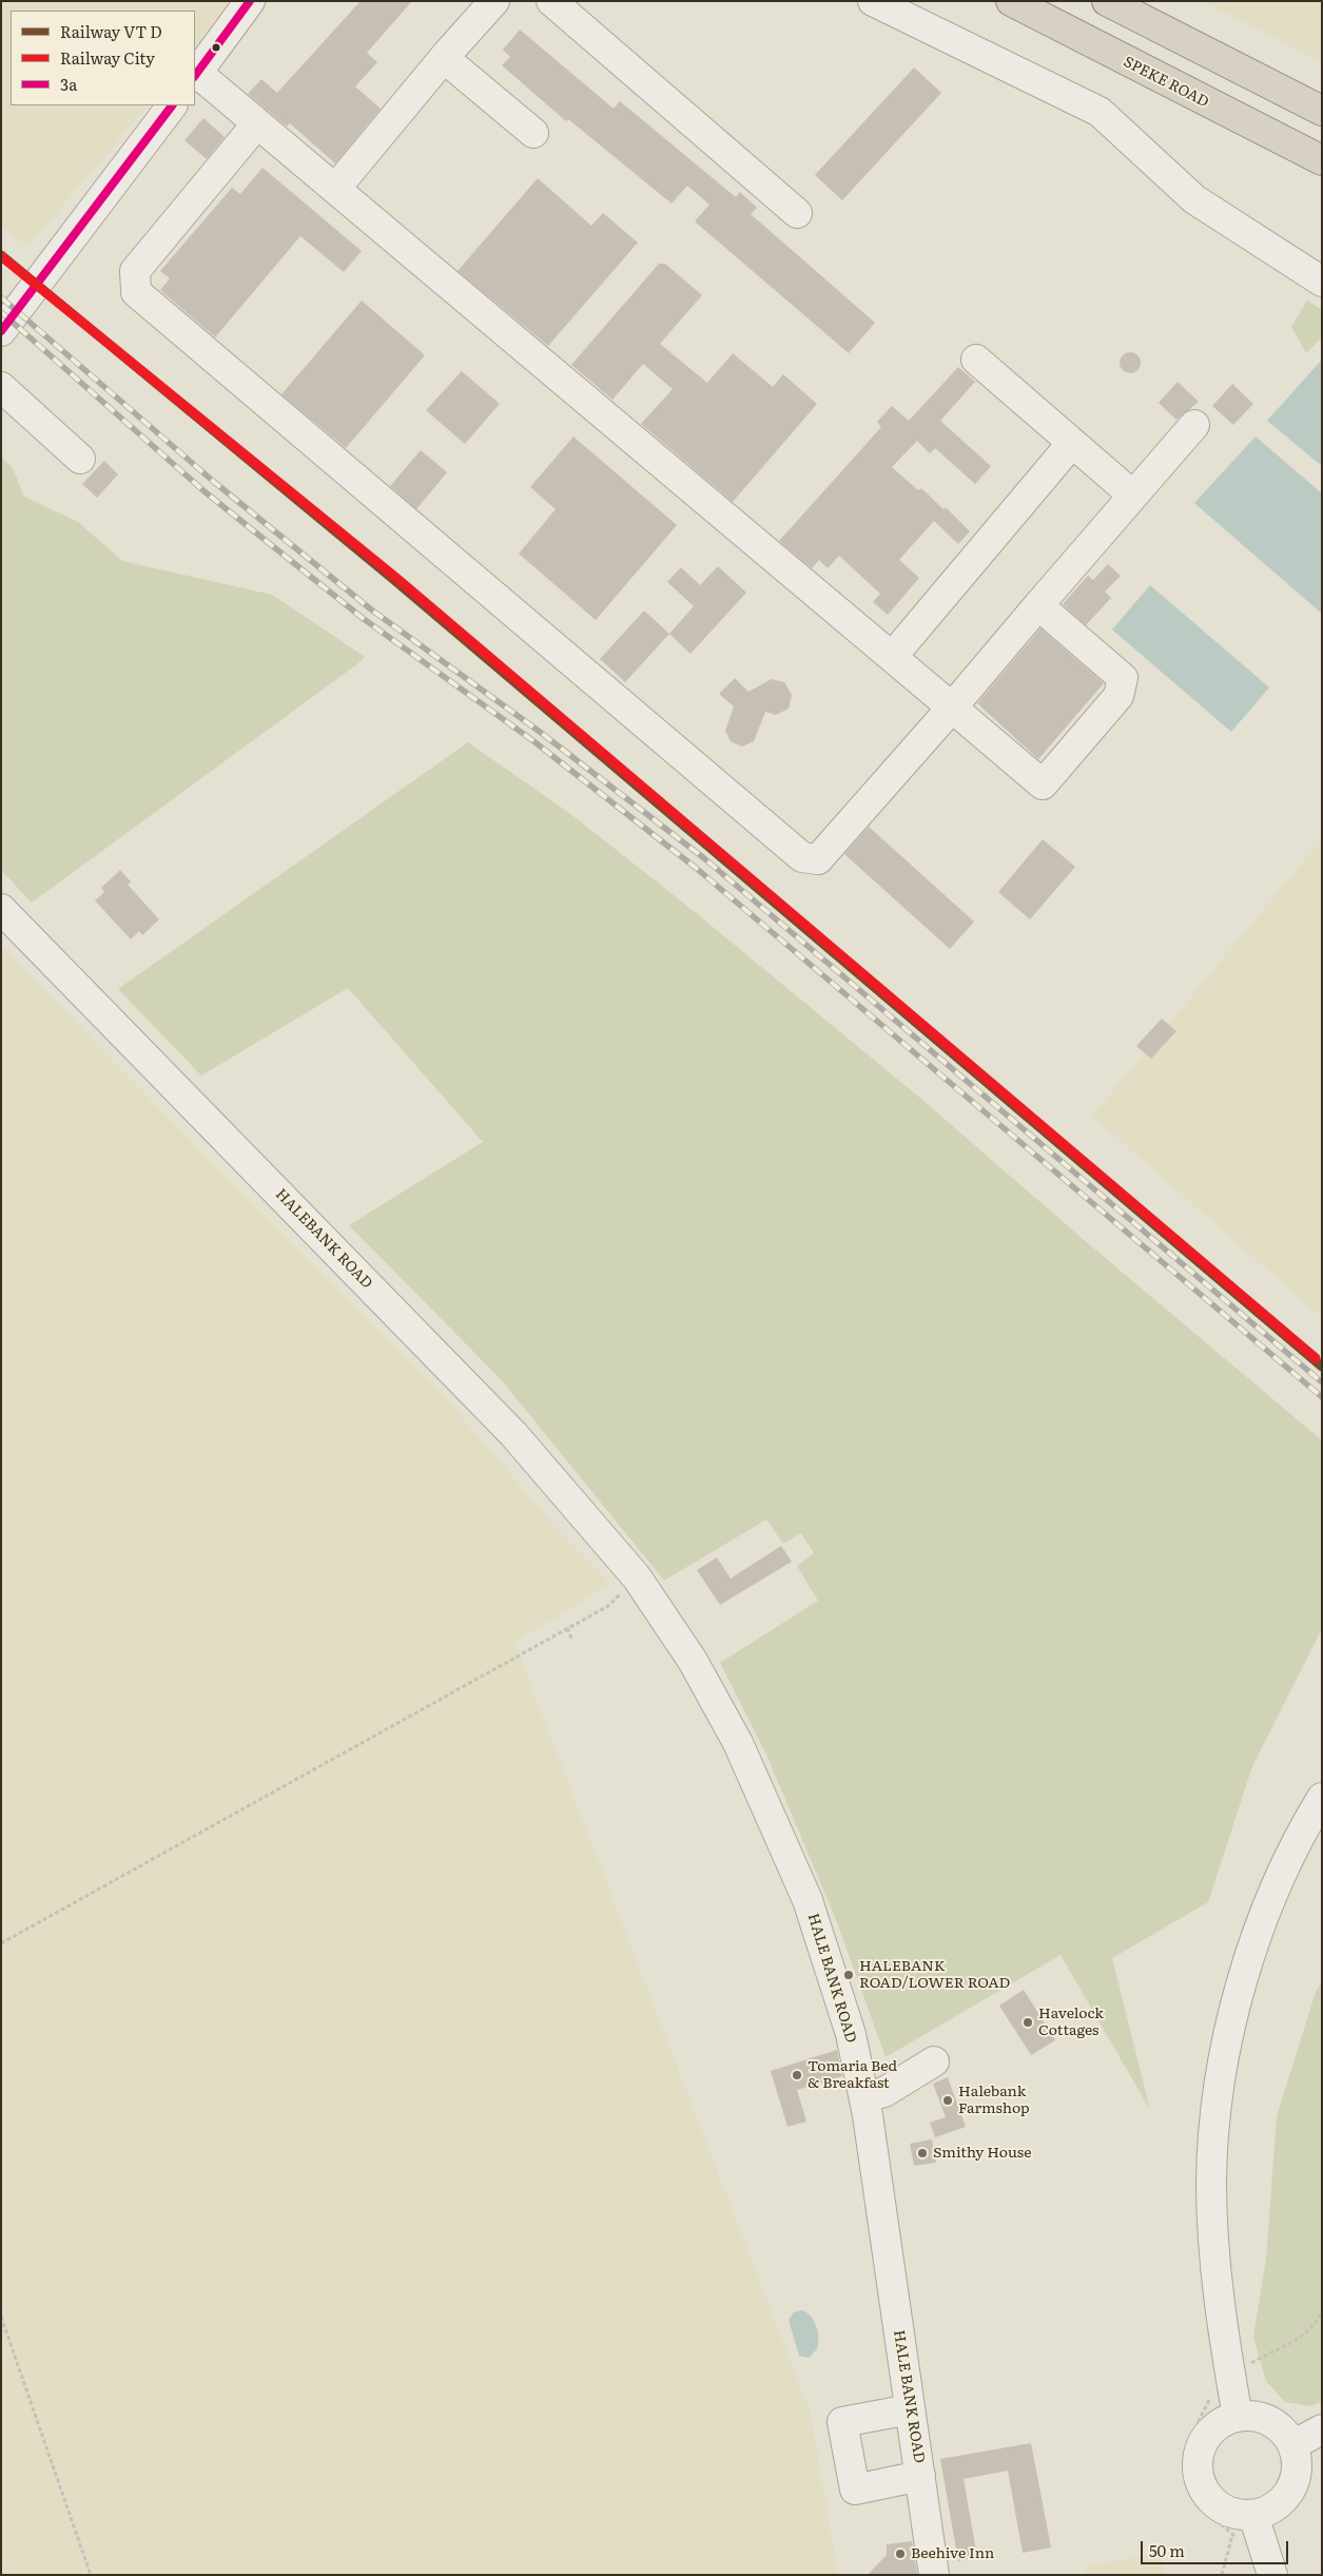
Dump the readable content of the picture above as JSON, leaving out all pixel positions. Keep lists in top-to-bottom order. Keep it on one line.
{"streets":{"highway":["SPEKE ROAD"],"street":["HALEBANK ROAD","HALE BANK ROAD"]},"crossings":[["HALEBANK ROAD","HALE BANK ROAD"]],"places":["HALEBANK ROAD/LOWER ROAD","Havelock Cottages","Tomaria Bed & Breakfast","Halebank Farmshop","Smithy House","Beehive Inn"],"lines":["transit line 3a","rail line City"],"legend":["Railway VT D","Railway City","3a"],"scale_bar":"50 m"}
